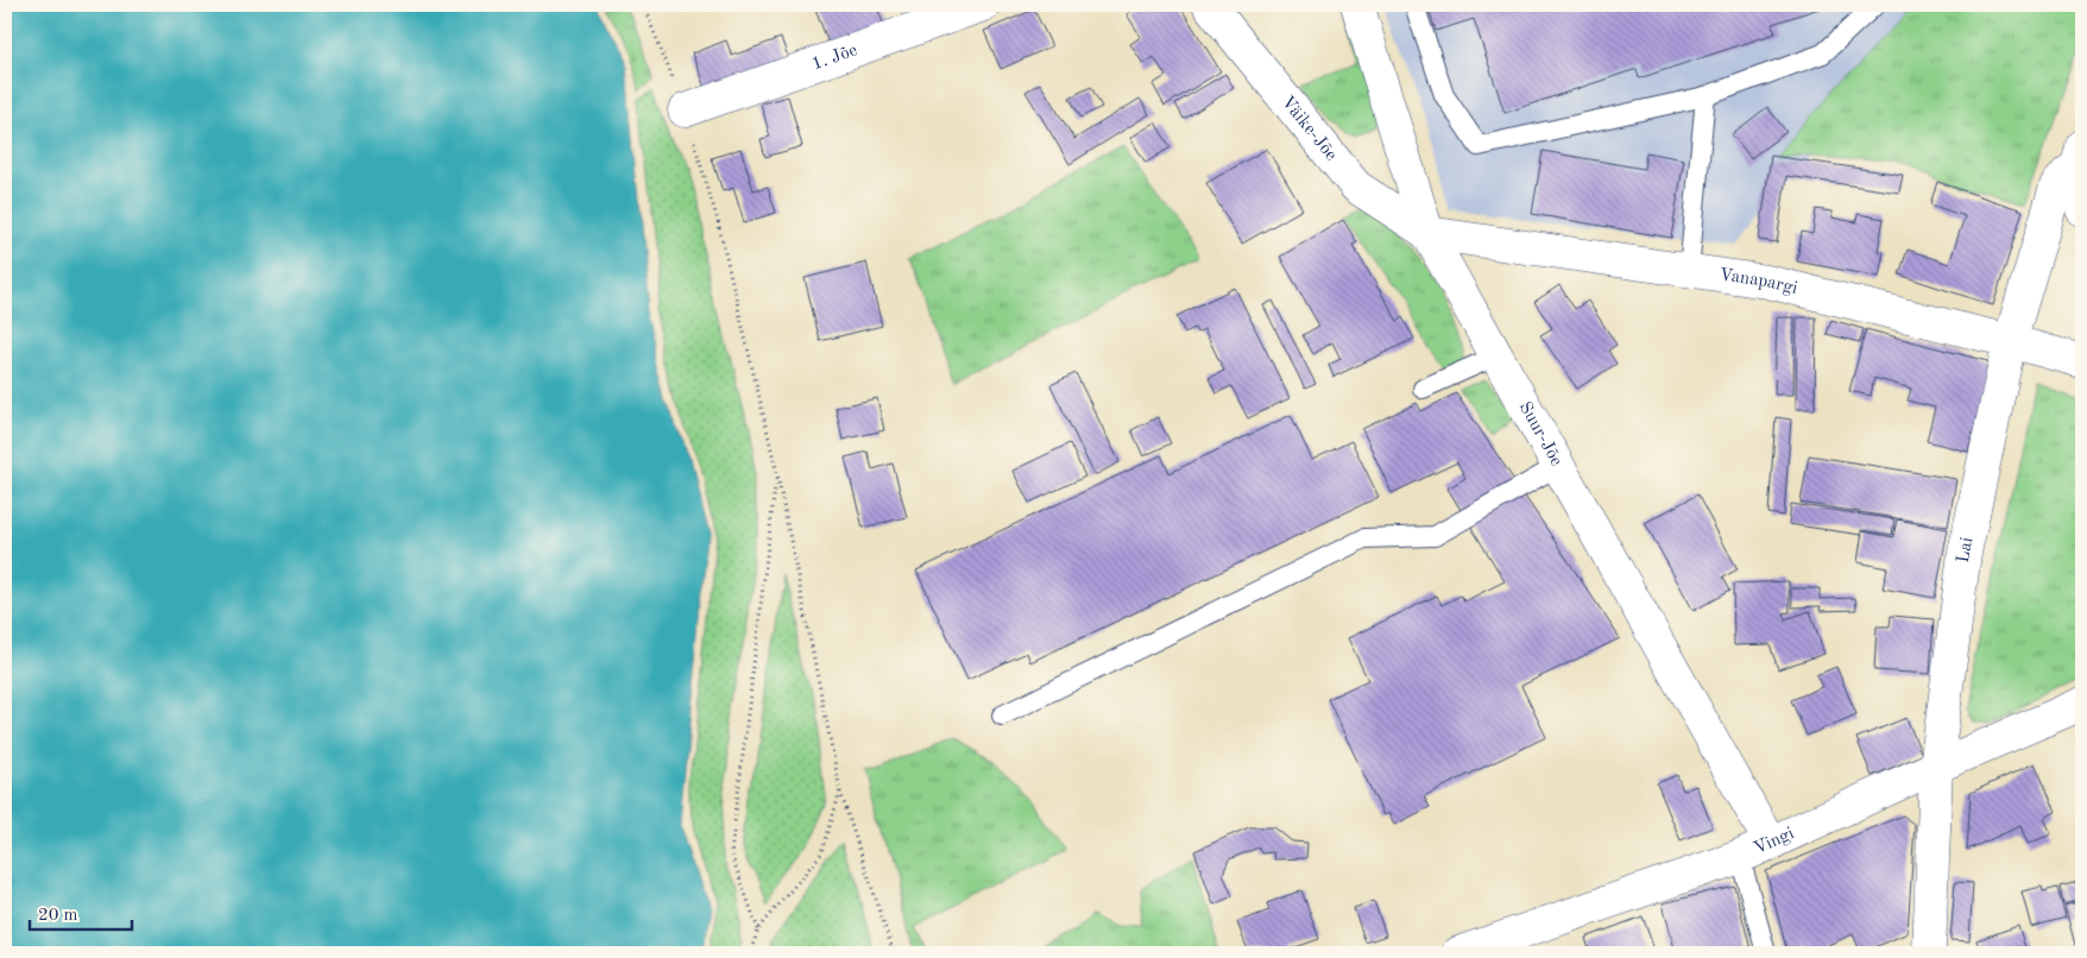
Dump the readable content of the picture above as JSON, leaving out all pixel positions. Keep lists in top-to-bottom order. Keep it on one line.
{"streets":{"street":["1. Jõe","Väike-Jõe","Vanapargi","Suur-Jõe","Lai","Vingi"]},"crossings":[["Väike-Jõe","Vanapargi"],["Väike-Jõe","Suur-Jõe"],["Vanapargi","Suur-Jõe"],["Vanapargi","Lai"],["Suur-Jõe","Vingi"],["Lai","Vingi"]],"scale_bar":"20 m"}
